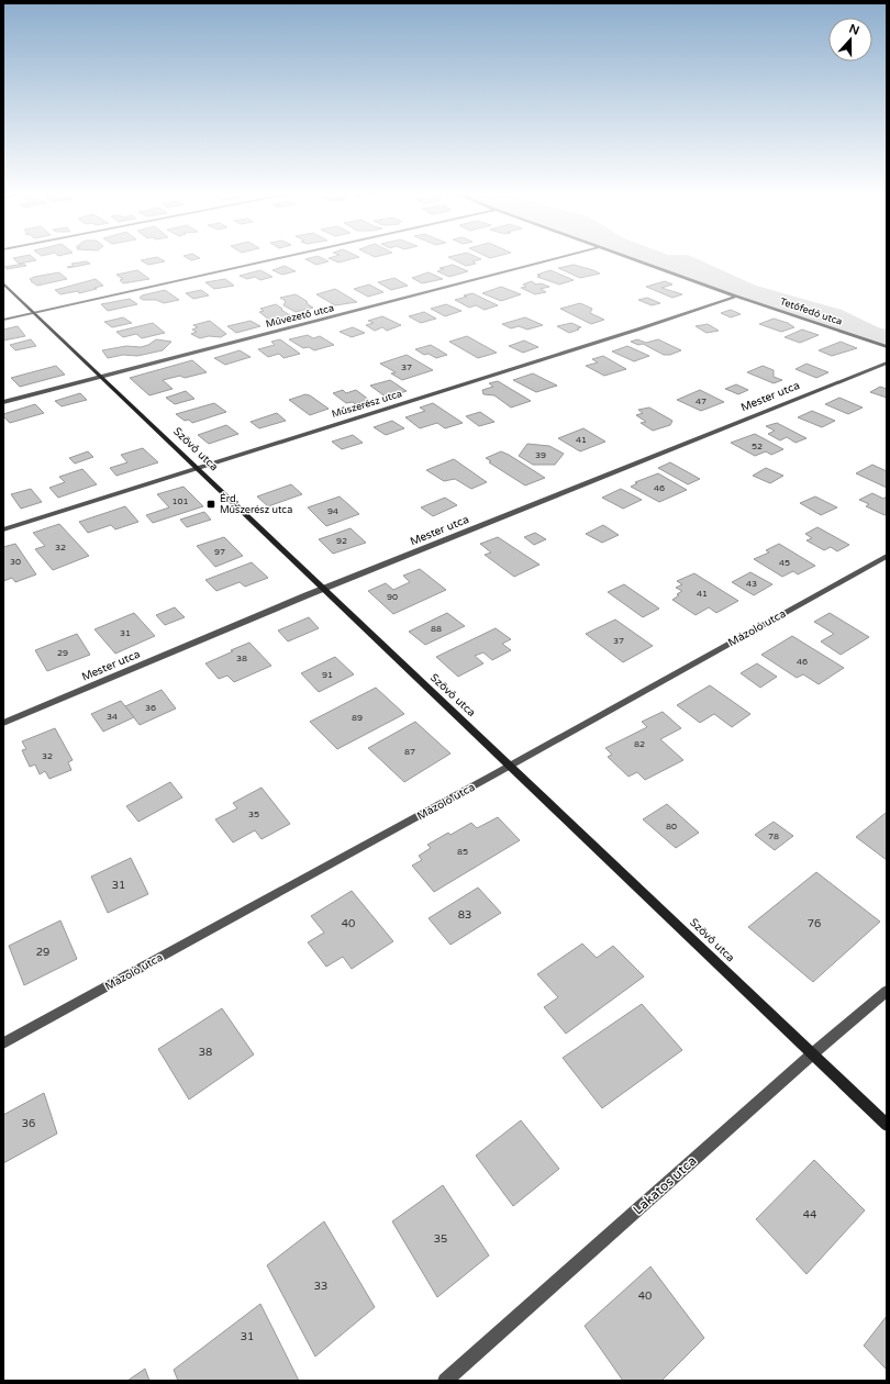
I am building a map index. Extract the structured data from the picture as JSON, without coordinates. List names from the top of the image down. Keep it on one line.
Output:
{"streets":{"street":["Tetőfedő utca","Művezető utca","Mester utca","Műszerész utca","Szövő utca","Mázoló utca","Lakatos utca"]},"crossings":[["Tetőfedő utca","Műszerész utca"],["Művezető utca","Szövő utca"],["Mester utca","Szövő utca"],["Műszerész utca","Szövő utca"],["Szövő utca","Mázoló utca"],["Szövő utca","Lakatos utca"]],"places":{"transit":["Érd, Műszerész utca"]},"house_numbers":["37","47","41","52","39","46","101","94","92","32","97","30","45","43","41","90","88","31","37","29","38","46","91","36","34","89","82","87","32","35","80","78","85","31","83","40","76","29","38","36","44","35","33","40","31"],"north":"top"}
